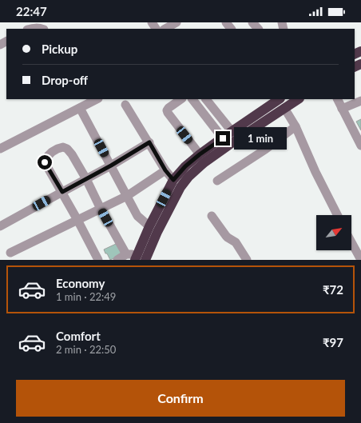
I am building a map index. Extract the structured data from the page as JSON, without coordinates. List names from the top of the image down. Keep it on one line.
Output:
{"north":"top right","page":{"status":"22:47","banner":["Pickup","Drop-off"],"bubble":"1 min","list":[{"name":"Economy","note":"1 min · 22:49","value":"₹72"},{"name":"Comfort","note":"2 min · 22:50","value":"₹97"}],"buttons":"Confirm"}}
